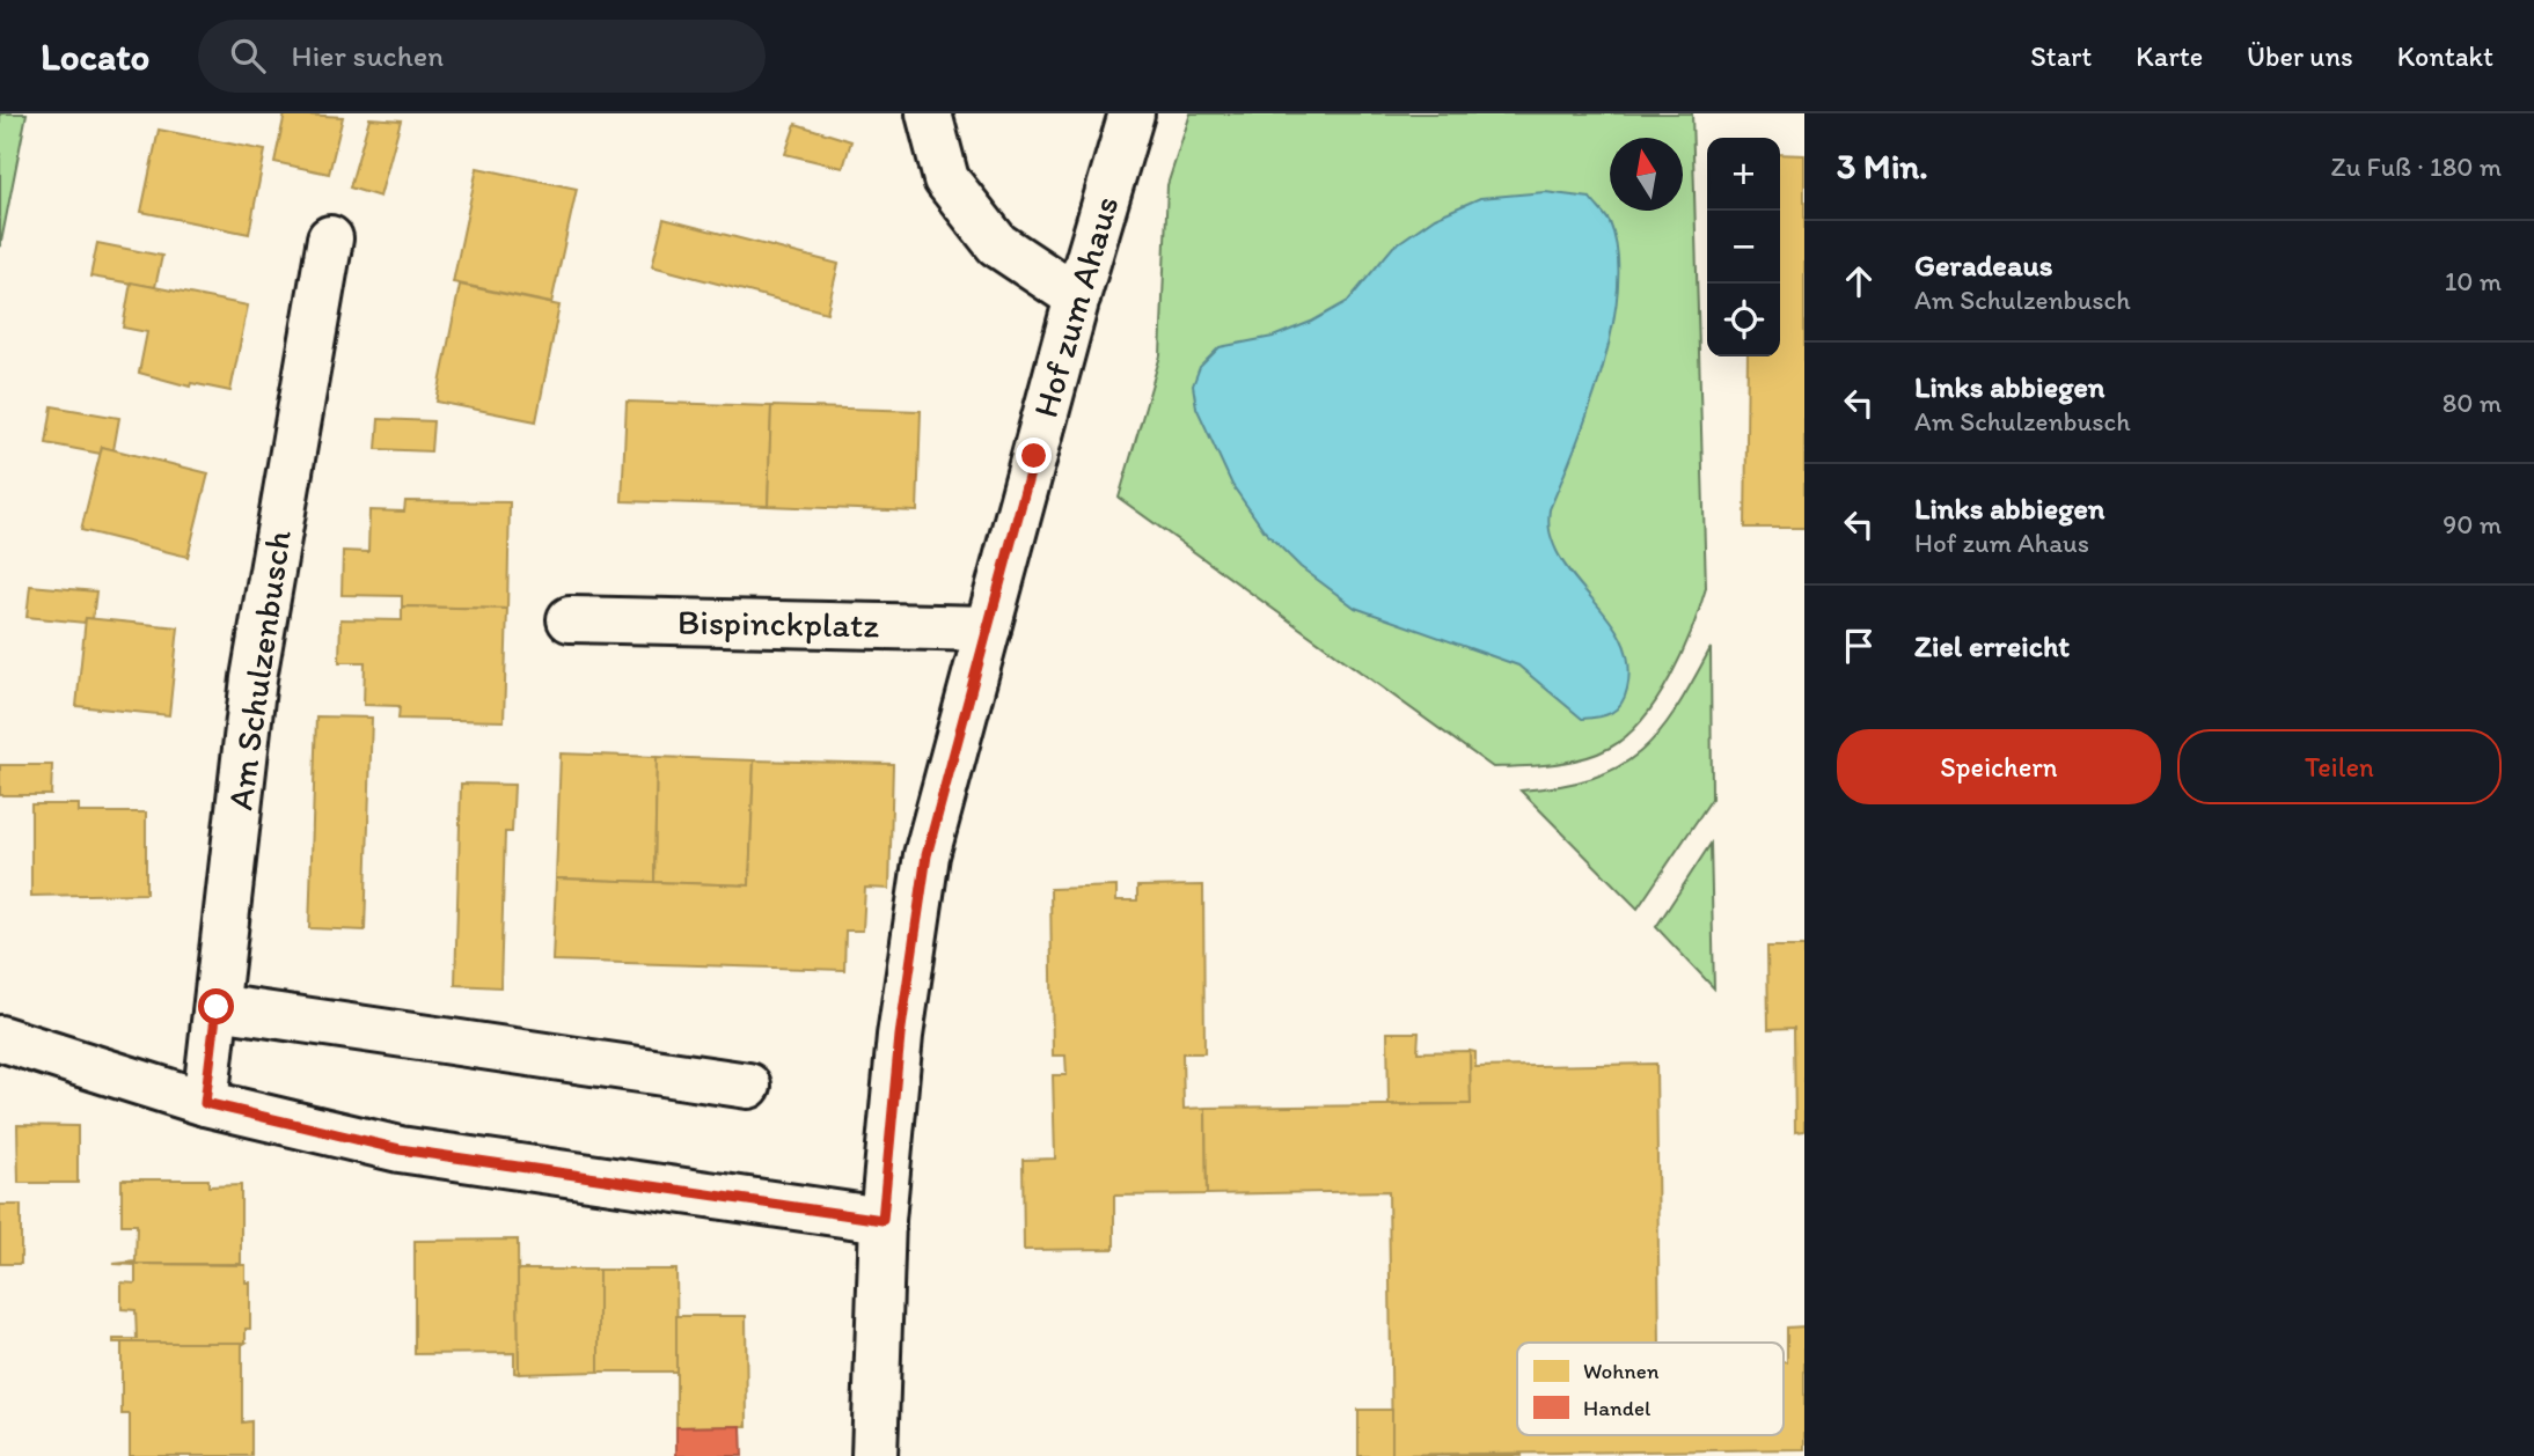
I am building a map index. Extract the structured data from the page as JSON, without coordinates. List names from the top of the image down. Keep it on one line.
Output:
{"streets":{"street":["Hof zum Ahaus","Bispinckplatz","Am Schulzenbusch"]},"crossings":[["Hof zum Ahaus","Bispinckplatz"]],"legend":["Wohnen","Handel"],"north":"top","page":{"header":"Locato","search":"Hier suchen","nav":["Start","Karte","Über uns","Kontakt"],"heading":["3 Min.","Zu Fuß · 180 m"],"map_buttons":["+","−"],"list":[["Geradeaus","Am Schulzenbusch","10 m"],["Links abbiegen","Am Schulzenbusch","80 m"],["Links abbiegen","Hof zum Ahaus","90 m"],"Ziel erreicht"],"buttons":["Speichern","Teilen"]}}
